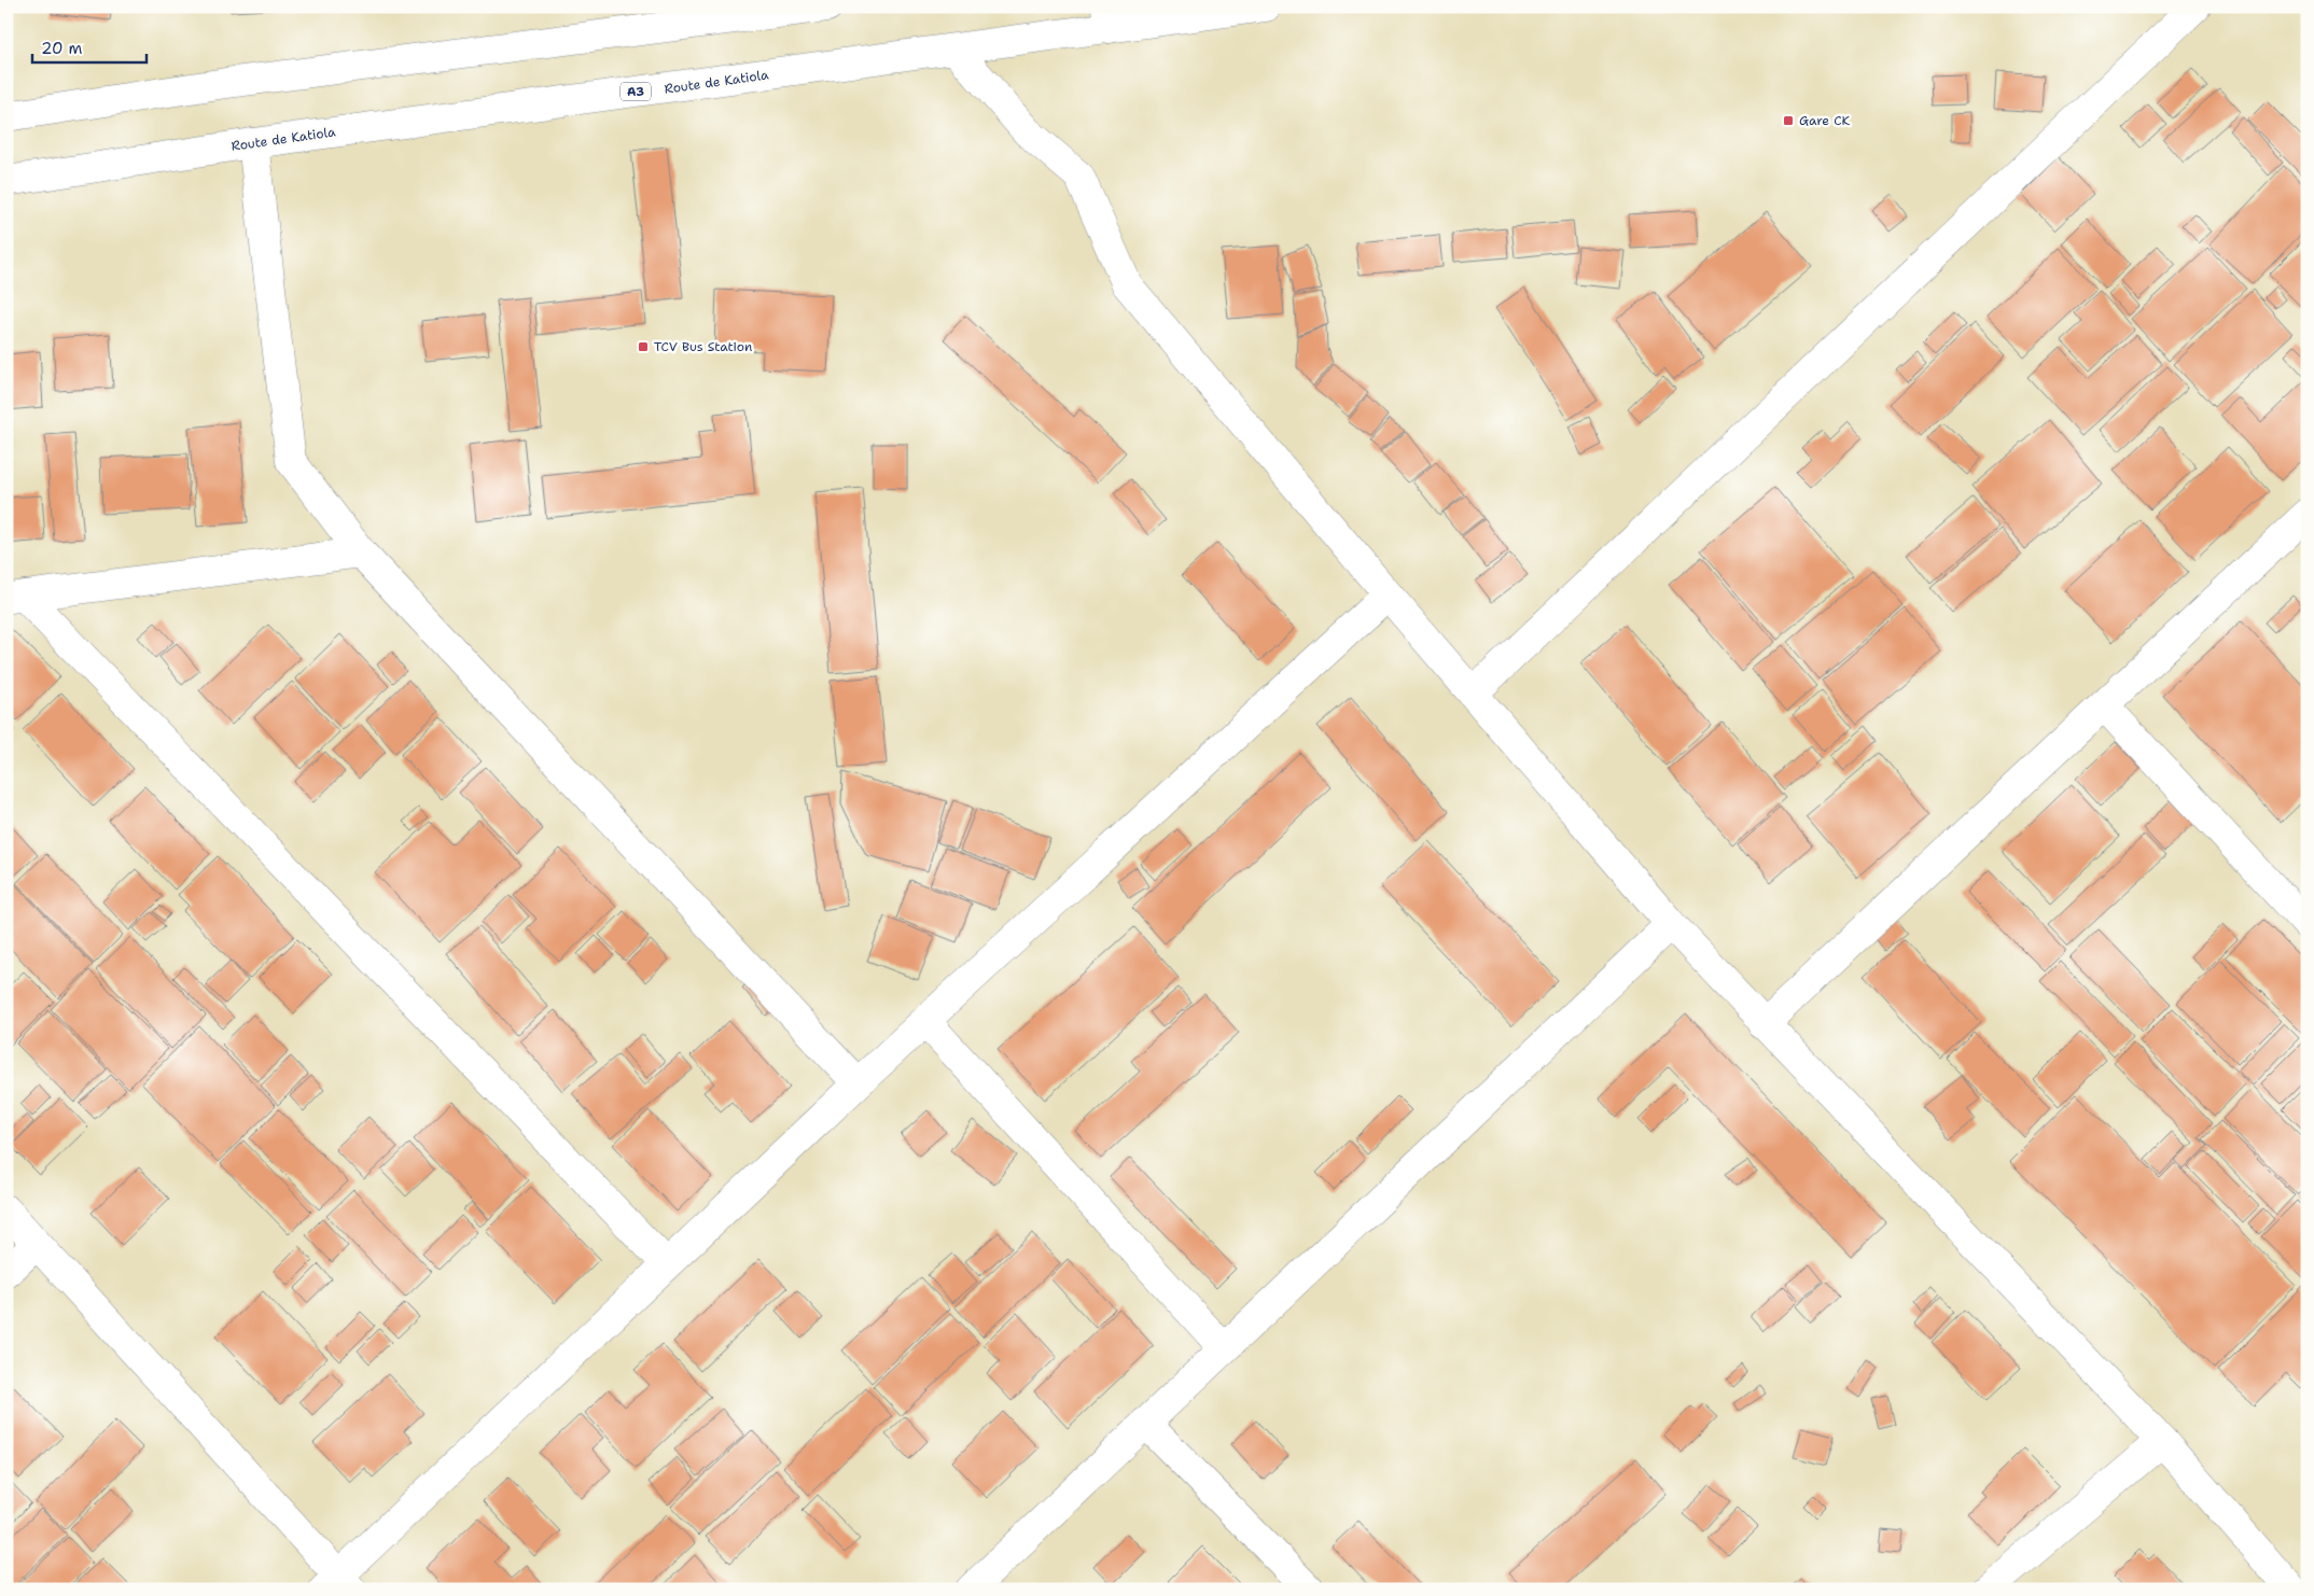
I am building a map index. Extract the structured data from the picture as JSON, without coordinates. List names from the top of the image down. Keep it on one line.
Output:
{"streets":{"main road":["Route de Katiola","A3"]},"places":{"transit":["Gare CK","TCV Bus Station"]},"scale_bar":"20 m"}
